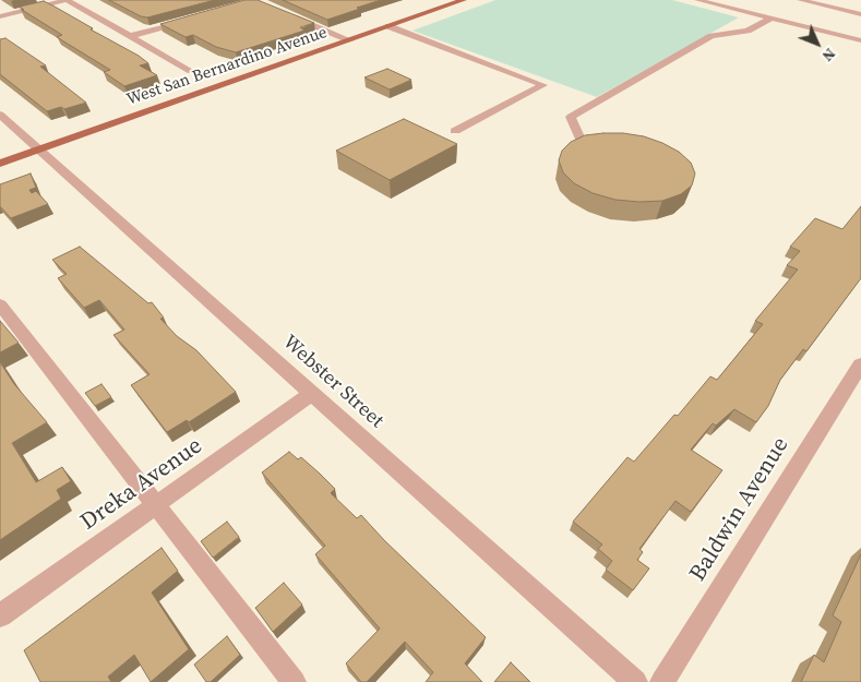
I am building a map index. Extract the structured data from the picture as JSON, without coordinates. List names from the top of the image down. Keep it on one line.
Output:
{"streets":{"main road":["West San Bernardino Avenue"],"street":["Webster Street","Dreka Avenue","Baldwin Avenue"]},"crossings":[["West San Bernardino Avenue","Webster Street"],["Webster Street","Dreka Avenue"]],"north":"bottom right"}
